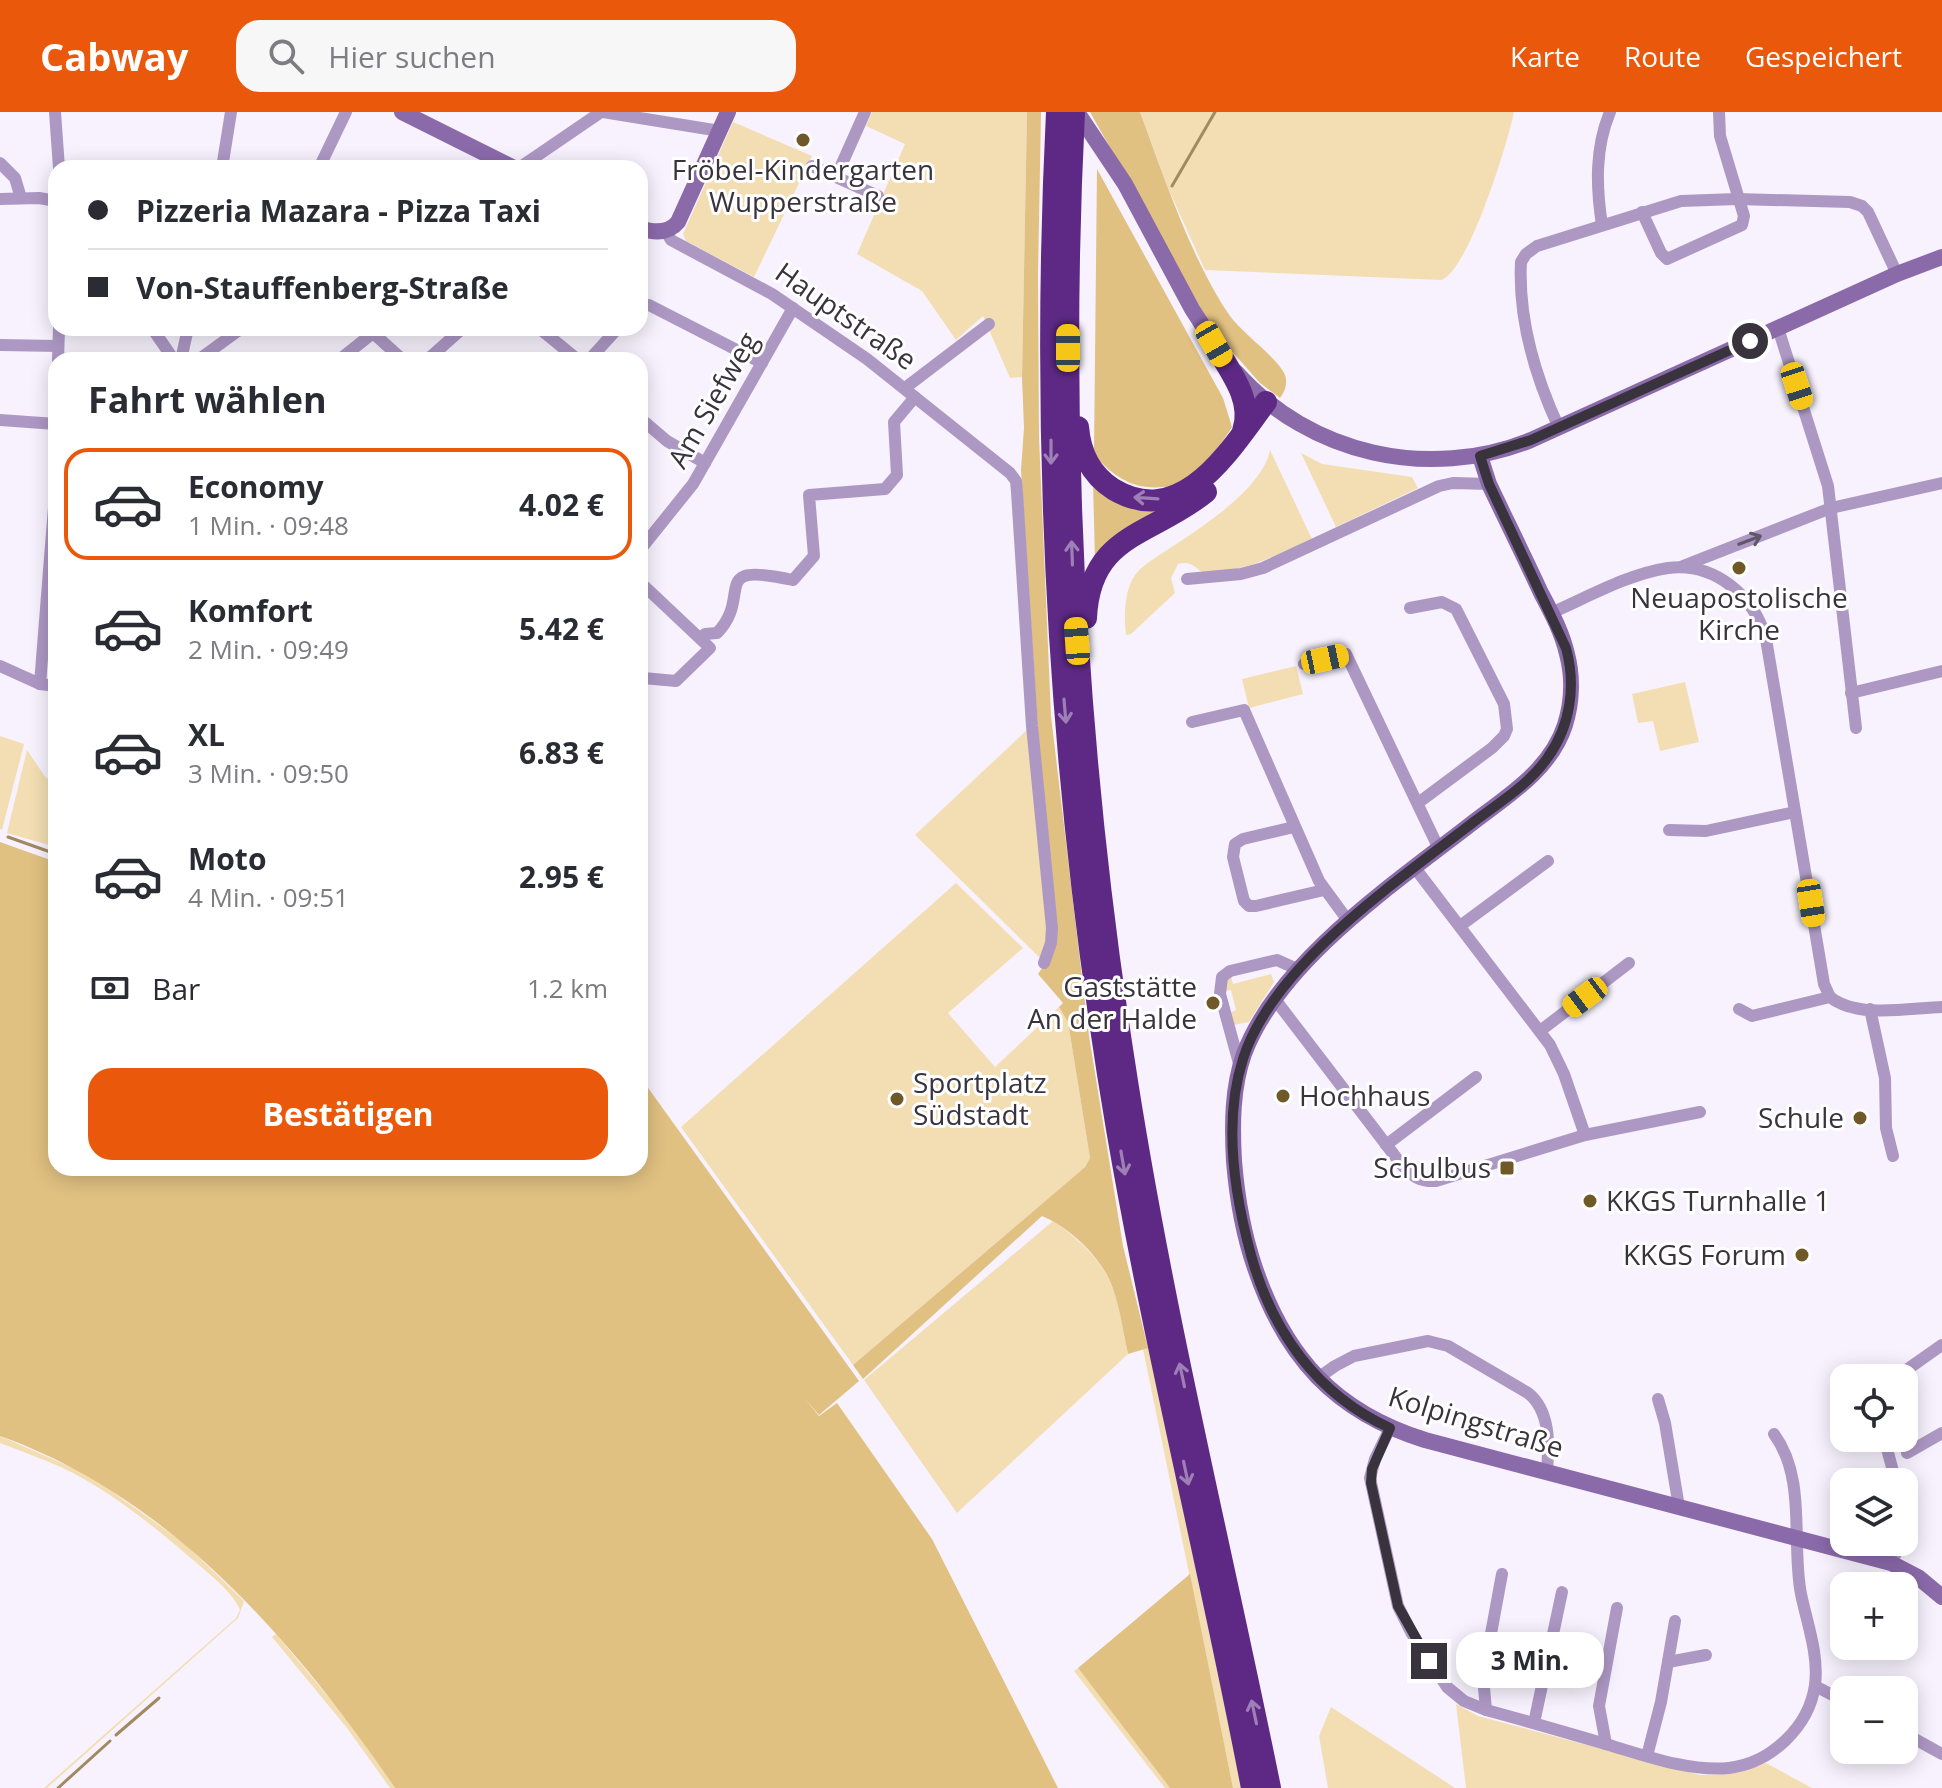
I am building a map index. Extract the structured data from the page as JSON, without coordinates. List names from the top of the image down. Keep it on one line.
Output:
{"streets":{"street":["Hauptstraße","Am Siefweg","Kolpingstraße"]},"crossings":[["Hauptstraße","Am Siefweg"]],"places":{"other":["Fröbel-Kindergarten Wupperstraße","Neuapostolische Kirche","Gaststätte An der Halde","Hochhaus","Sportplatz Südstadt","Schule","KKGS Turnhalle 1","KKGS Forum"],"transit":["Schulbus"]},"page":{"header":"Cabway","search":"Hier suchen","nav":["Karte","Route","Gespeichert"],"banner":["Pizzeria Mazara - Pizza Taxi","Von-Stauffenberg-Straße"],"heading":"Fahrt wählen","list":[{"name":"Economy","note":"1 Min. · 09:48","value":"4.02 €"},{"name":"Komfort","note":"2 Min. · 09:49","value":"5.42 €"},{"name":"XL","note":"3 Min. · 09:50","value":"6.83 €"},{"name":"Moto","note":"4 Min. · 09:51","value":"2.95 €"}],"pay":["Bar","1.2 km"],"buttons":"Bestätigen","map_buttons":["+","−"],"bubble":"3 Min."}}
